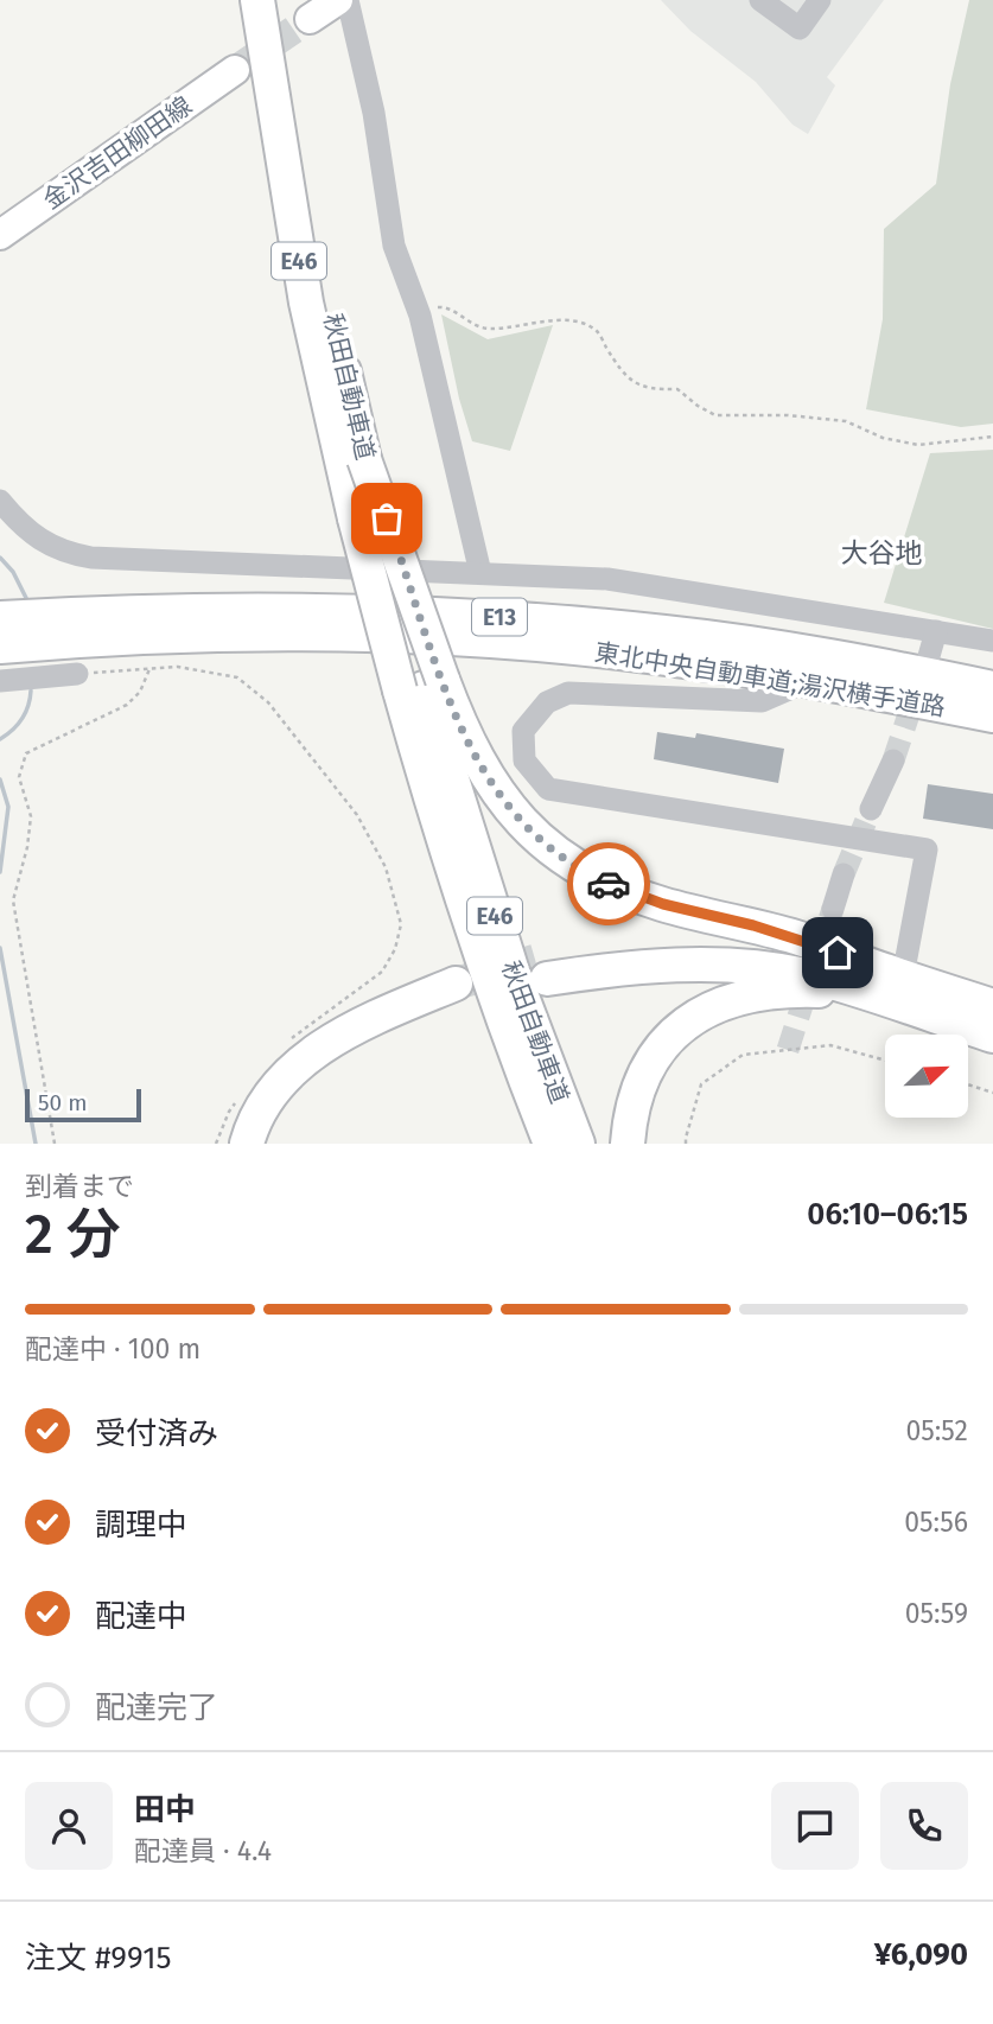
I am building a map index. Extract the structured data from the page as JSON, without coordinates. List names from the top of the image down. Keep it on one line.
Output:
{"streets":{"highway":["E46","秋田自動車道","E13","東北中央自動車道;湯沢横手道路"],"main road":["金沢吉田柳田線"]},"districts":["大谷地"],"scale_bar":"50 m","north":"top right","page":{"scale":"50 m","heading":["2 分","到着まで","06:10–06:15"],"panel":["田中","配達員 · 4.4","注文 #9915","¥6,090"],"bar":"配達中 · 100 m","list":[["受付済み","05:52"],["調理中","05:56"],["配達中","05:59"],"配達完了"]}}
